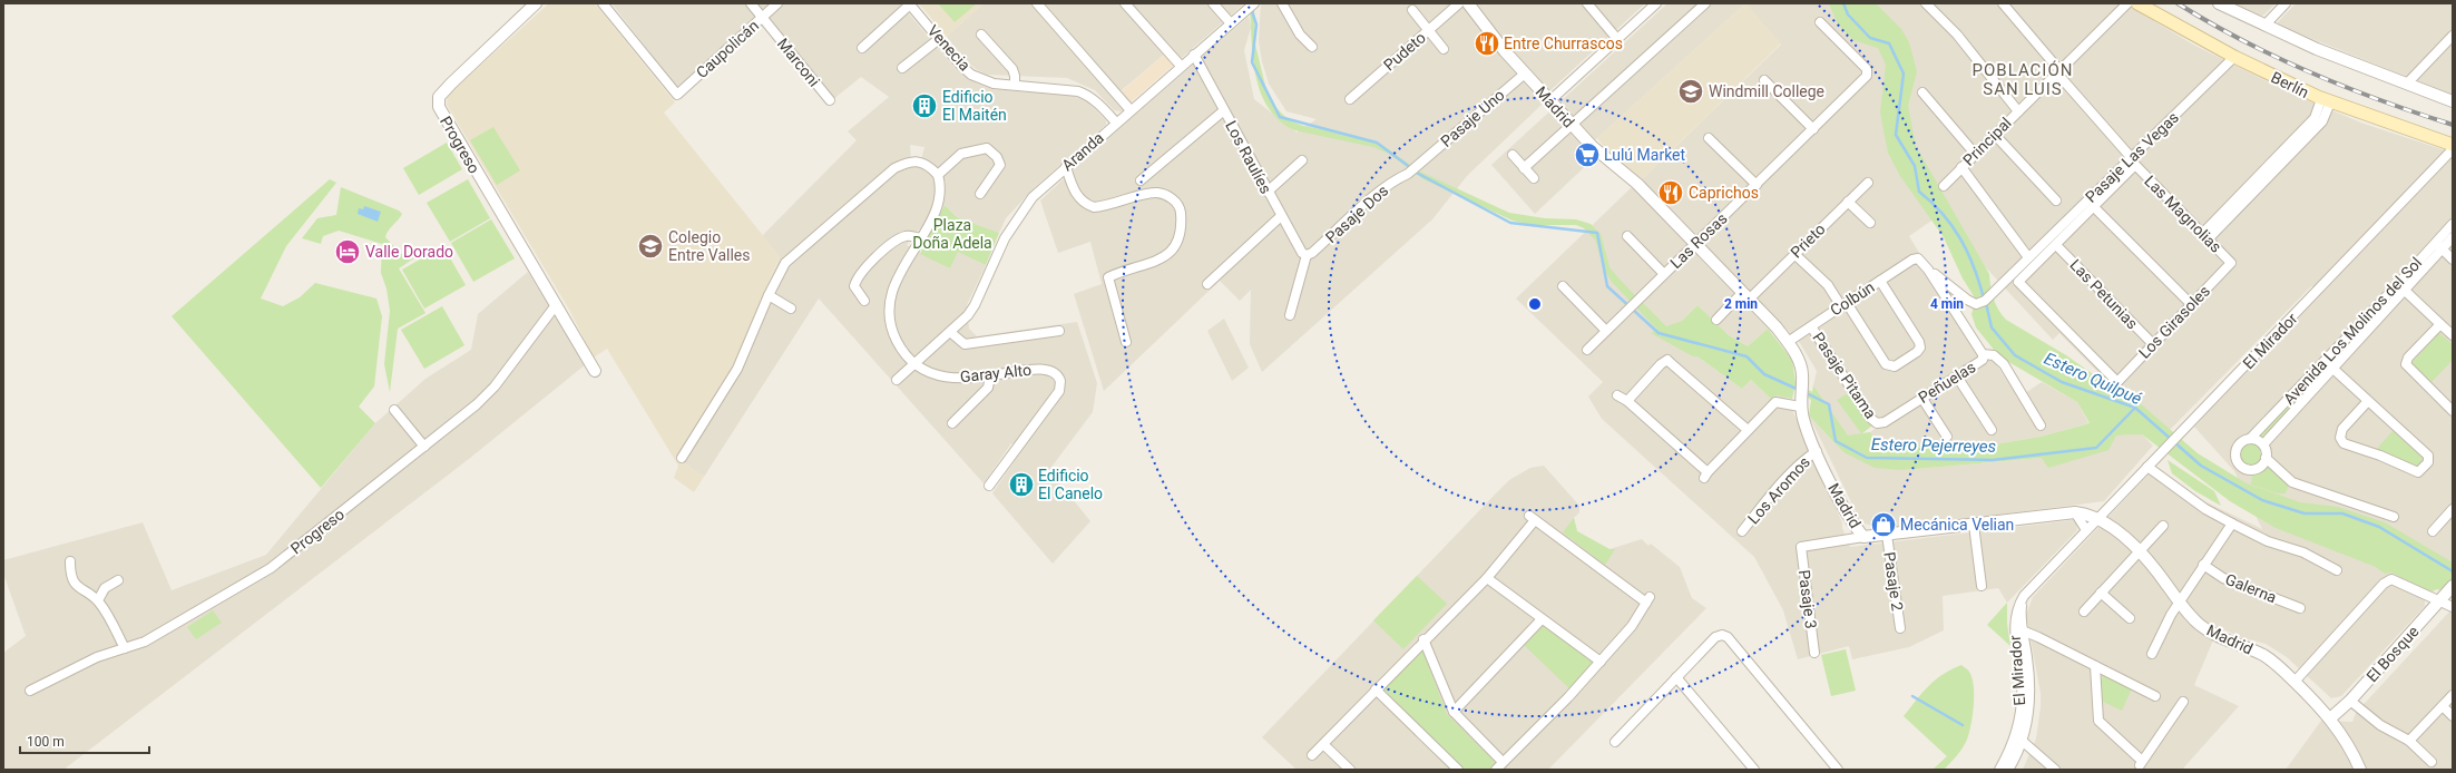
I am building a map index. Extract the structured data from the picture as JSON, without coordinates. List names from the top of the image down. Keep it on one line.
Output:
{"streets":{"main road":["Berlín"],"street":["Venecia","Caupolicán","Pudeto","Marconi","Madrid","Pasaje Uno","Principal","Progreso","Aranda","Los Raulíes","Pasaje Las Vegas","Pasaje Dos","Las Magnolias","Las Rosas","Prieto","Las Petunias","Colbún","Los Girasoles","Avenida Los Molinos del Sol","El Mirador","Garay Alto","Pasaje Pitama","Peñuelas","Los Aromos","Pasaje 2","Galerna","Pasaje 3","El Bosque"]},"crossings":[["Venecia","Aranda"],["Caupolicán","Marconi"],["Berlín","Pasaje Las Vegas"],["Madrid","Pasaje Uno"],["Madrid","Las Rosas"],["Madrid","Prieto"],["Madrid","Colbún"],["Madrid","El Mirador"],["Madrid","Los Aromos"],["Madrid","Pasaje 2"],["Madrid","Pasaje 3"],["Madrid","El Bosque"],["Pasaje Uno","Pasaje Dos"],["Aranda","Los Raulíes"],["Aranda","Garay Alto"],["Los Raulíes","Pasaje Dos"],["Pasaje Las Vegas","Las Magnolias"],["Pasaje Las Vegas","Peñuelas"],["Las Magnolias","Los Girasoles"],["Las Petunias","Los Girasoles"],["Colbún","Pasaje Pitama"],["Colbún","Peñuelas"],["Pasaje Pitama","Peñuelas"]],"districts":["POBLACIÓN SAN LUIS"],"water":["Estero Quilpué","Estero Pejerreyes"],"parks":["Plaza Doña Adela"],"places":{"restaurant":["Entre Churrascos","Caprichos"],"school or university":["Windmill College","Colegio Entre Valles"],"building":["Edificio El Maitén","Edificio El Canelo"],"supermarket":["Lulú Market"],"hotel":["Valle Dorado"],"shop":["Mecánica Velian"]},"scale_bar":"100 m","rings":["2 min","4 min"]}
